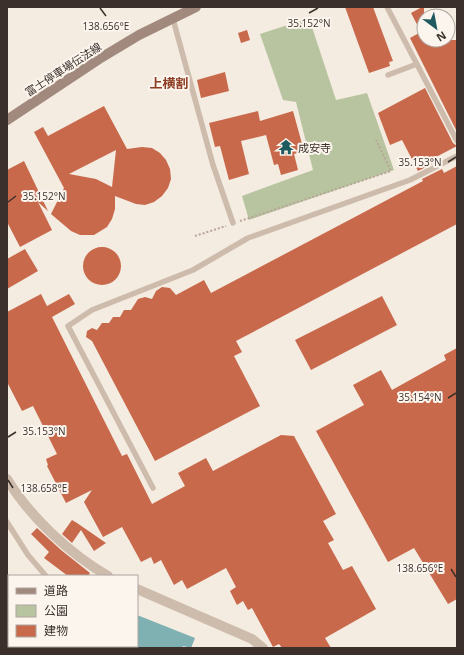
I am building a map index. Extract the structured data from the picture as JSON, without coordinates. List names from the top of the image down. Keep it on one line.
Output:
{"streets":{"main road":["富士停車場伝法線"]},"districts":["上横割"],"places":{"temple":["成安寺"]},"legend":["道路","公園","建物"],"north":"bottom right","coordinates":["35.152°N","138.656°E","35.153°N","35.154°N","138.658°E"]}
